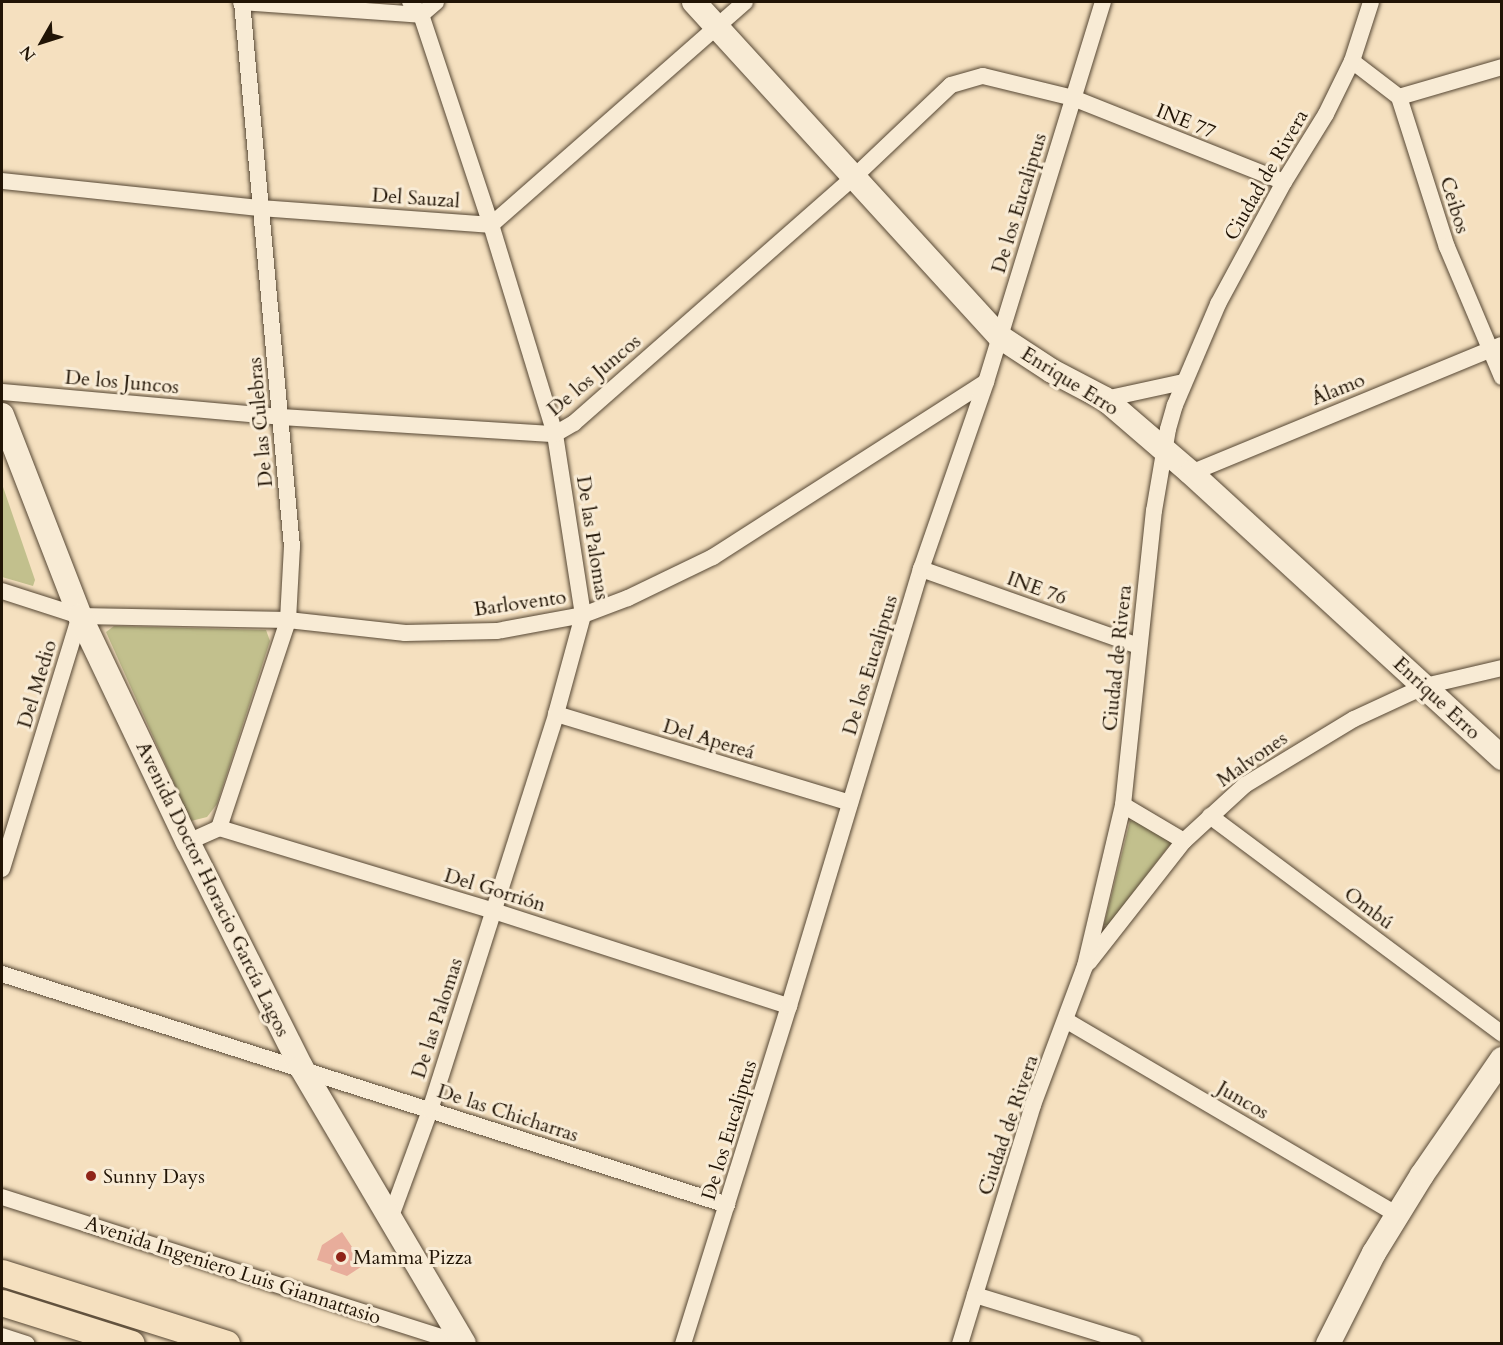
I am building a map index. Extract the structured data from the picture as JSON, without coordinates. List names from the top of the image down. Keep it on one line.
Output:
{"streets":{"street":["INE 77","Ciudad de Rivera","Del Sauzal","De los Eucaliptus","Ceibos","De los Juncos","Enrique Erro","Álamo","De las Culebras","De las Palomas","INE 76","Barlovento","Del Medio","Del Apereá","Malvones","Avenida Doctor Horacio García Lagos","Del Gorrión","Ombú","Juncos","De las Chicharras","Avenida Ingeniero Luis Giannattasio"]},"crossings":[["INE 77","Ciudad de Rivera"],["INE 77","De los Eucaliptus"],["INE 77","De los Juncos"],["Ciudad de Rivera","Enrique Erro"],["Ciudad de Rivera","INE 76"],["Ciudad de Rivera","Malvones"],["Ciudad de Rivera","Juncos"],["Del Sauzal","De las Culebras"],["Del Sauzal","De las Palomas"],["De los Eucaliptus","De los Juncos"],["De los Eucaliptus","Enrique Erro"],["De los Eucaliptus","INE 76"],["De los Eucaliptus","Barlovento"],["De los Eucaliptus","Del Apereá"],["De los Eucaliptus","Del Gorrión"],["De los Eucaliptus","De las Chicharras"],["Ceibos","Álamo"],["De los Juncos","Enrique Erro"],["De los Juncos","De las Culebras"],["De los Juncos","De las Palomas"],["Enrique Erro","Álamo"],["Enrique Erro","Malvones"],["De las Culebras","Barlovento"],["De las Culebras","Del Gorrión"],["De las Palomas","Barlovento"],["De las Palomas","Del Apereá"],["De las Palomas","Avenida Doctor Horacio García Lagos"],["De las Palomas","Del Gorrión"],["De las Palomas","De las Chicharras"],["Barlovento","Del Medio"],["Barlovento","Avenida Doctor Horacio García Lagos"],["Del Medio","Avenida Doctor Horacio García Lagos"],["Malvones","Ombú"],["Avenida Doctor Horacio García Lagos","De las Chicharras"],["Avenida Doctor Horacio García Lagos","Avenida Ingeniero Luis Giannattasio"]],"places":["Sunny Days","Mamma Pizza"],"north":"bottom left"}
